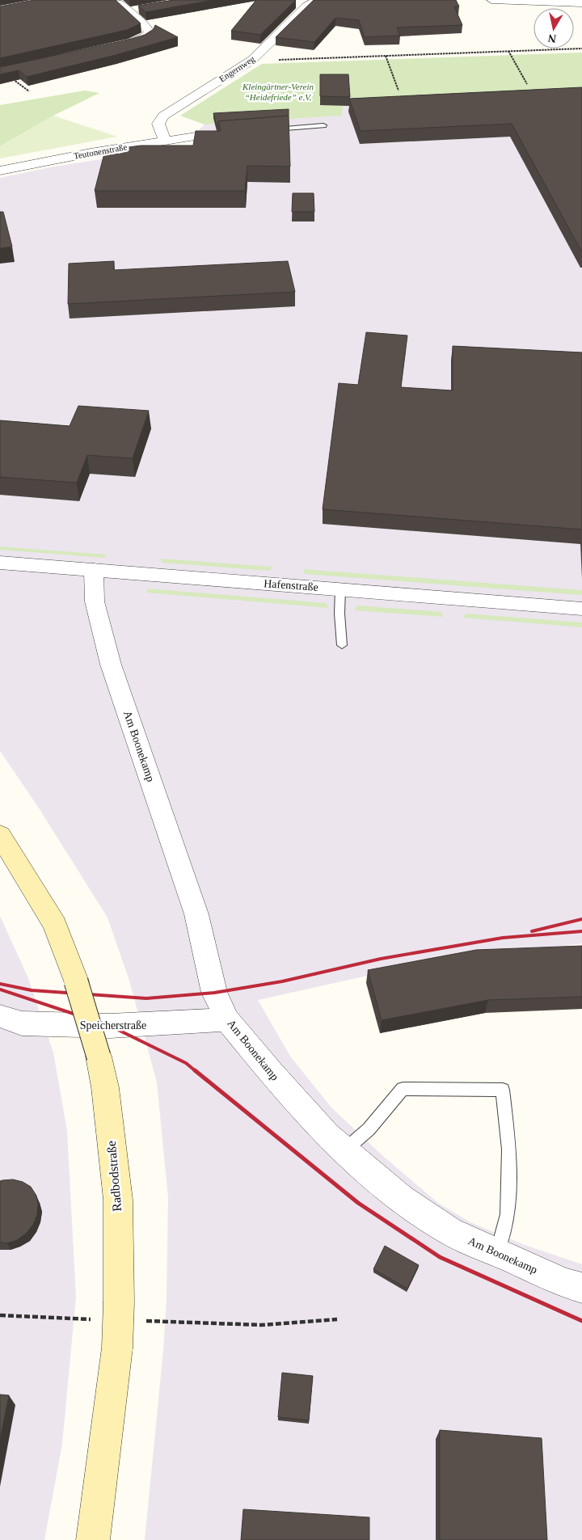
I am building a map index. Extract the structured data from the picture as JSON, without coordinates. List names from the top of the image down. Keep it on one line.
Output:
{"streets":{"main road":["Radbodstraße"],"street":["Engernweg","Teutonenstraße","Hafenstraße","Am Boonekamp","Speicherstraße"]},"crossings":[["Engernweg","Teutonenstraße"],["Hafenstraße","Am Boonekamp"],["Am Boonekamp","Speicherstraße"]],"parks":["Kleingärtner-Verein “Heidefriede” e.V."],"north":"bottom"}
